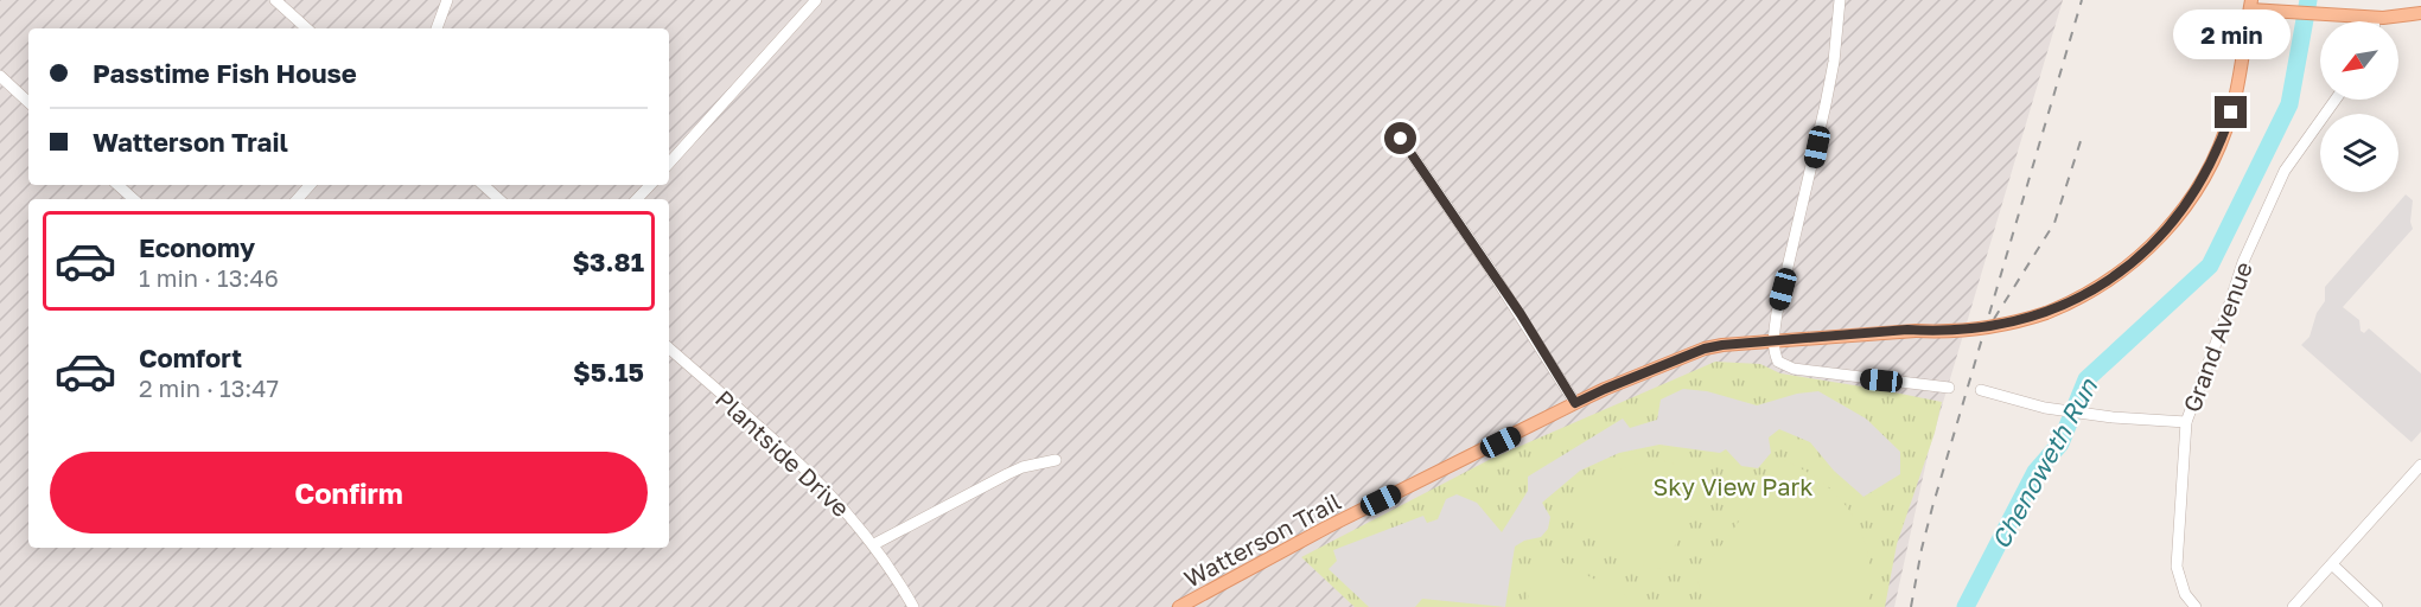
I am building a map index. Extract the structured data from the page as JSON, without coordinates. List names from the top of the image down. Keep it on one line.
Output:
{"streets":{"main road":["Watterson Trail"],"street":["Grand Avenue","Plantside Drive"]},"water":["Chenoweth Run"],"parks":["Sky View Park"],"north":"bottom left","page":{"bubble":"2 min","banner":["Passtime Fish House","Watterson Trail"],"list":[{"name":"Economy","note":"1 min · 13:46","value":"$3.81"},{"name":"Comfort","note":"2 min · 13:47","value":"$5.15"}],"buttons":"Confirm"}}
